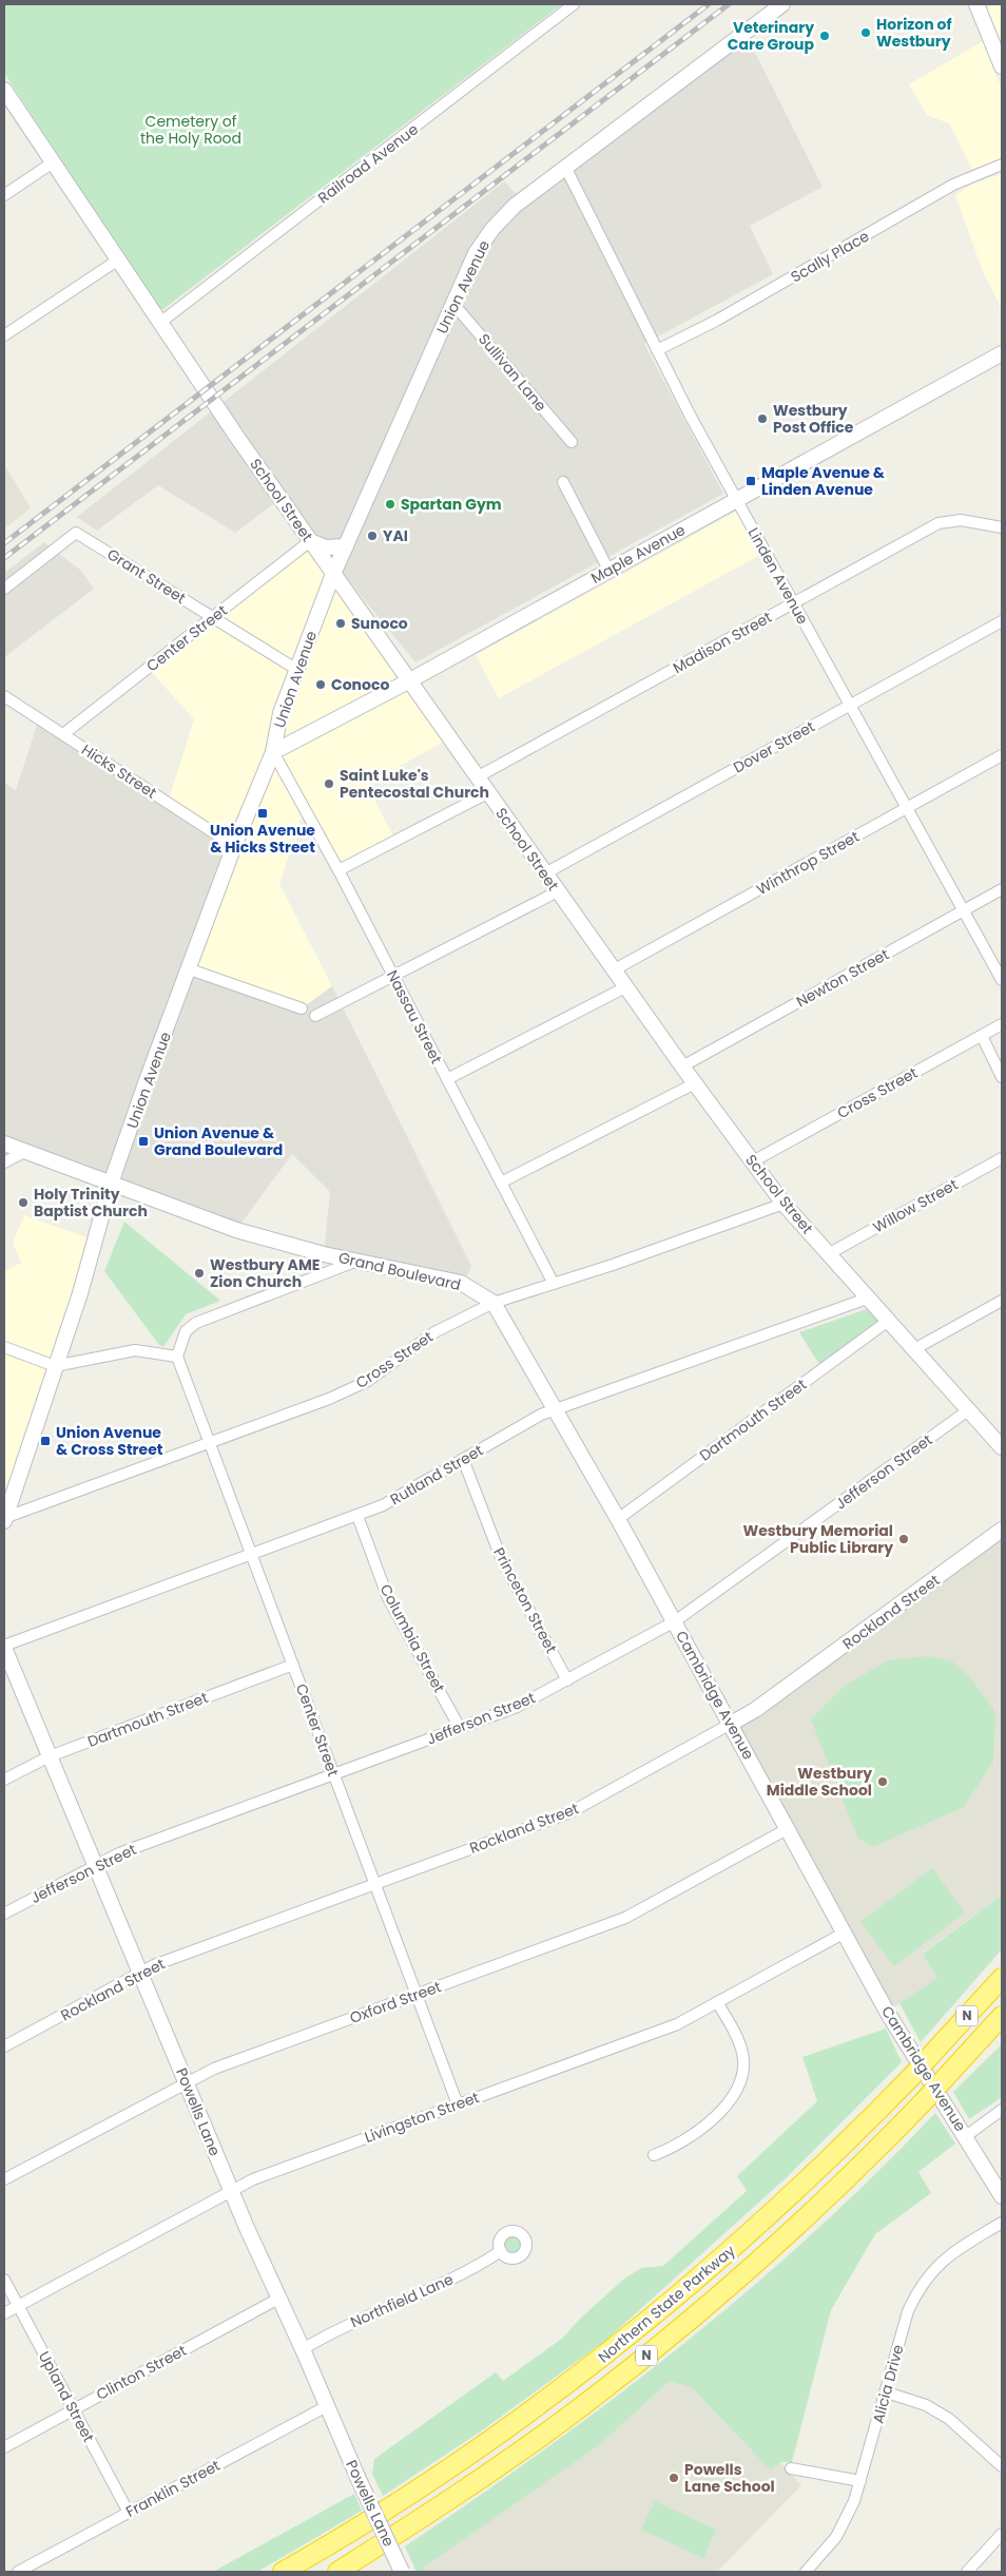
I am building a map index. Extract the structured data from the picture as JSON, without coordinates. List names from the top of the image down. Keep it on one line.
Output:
{"streets":{"highway":["N","Northern State Parkway"],"street":["Railroad Avenue","Scally Place","Union Avenue","Sullivan Lane","School Street","Maple Avenue","Grant Street","Linden Avenue","Center Street","Madison Street","Dover Street","Hicks Street","Winthrop Street","Newton Street","Nassau Street","Cross Street","Willow Street","Grand Boulevard","Dartmouth Street","Jefferson Street","Rutland Street","Princeton Street","Rockland Street","Columbia Street","Cambridge Avenue","Oxford Street","Powells Lane","Livingston Street","Northfield Lane","Clinton Street","Alicia Drive","Upland Street","Franklin Street"]},"crossings":[["Railroad Avenue","School Street"],["Scally Place","Linden Avenue"],["Union Avenue","Sullivan Lane"],["Union Avenue","School Street"],["Union Avenue","Maple Avenue"],["Union Avenue","Grant Street"],["Union Avenue","Linden Avenue"],["Union Avenue","Hicks Street"],["Union Avenue","Nassau Street"],["Union Avenue","Cross Street"],["Union Avenue","Grand Boulevard"],["School Street","Maple Avenue"],["School Street","Center Street"],["School Street","Madison Street"],["School Street","Dover Street"],["School Street","Winthrop Street"],["School Street","Newton Street"],["School Street","Cross Street"],["School Street","Willow Street"],["School Street","Dartmouth Street"],["School Street","Jefferson Street"],["School Street","Rutland Street"],["Maple Avenue","Linden Avenue"],["Maple Avenue","Nassau Street"],["Grant Street","Center Street"],["Linden Avenue","Madison Street"],["Linden Avenue","Dover Street"],["Linden Avenue","Winthrop Street"],["Linden Avenue","Newton Street"],["Center Street","Hicks Street"],["Center Street","Cross Street"],["Center Street","Dartmouth Street"],["Center Street","Jefferson Street"],["Center Street","Rutland Street"],["Center Street","Rockland Street"],["Center Street","Oxford Street"],["Center Street","Livingston Street"],["Nassau Street","Cross Street"],["Cross Street","Grand Boulevard"],["Cross Street","Cambridge Avenue"],["Grand Boulevard","Cambridge Avenue"],["Dartmouth Street","Cambridge Avenue"],["Dartmouth Street","Powells Lane"],["Jefferson Street","Princeton Street"],["Jefferson Street","Columbia Street"],["Jefferson Street","Cambridge Avenue"],["Jefferson Street","Powells Lane"],["Rutland Street","Princeton Street"],["Rutland Street","Columbia Street"],["Rutland Street","Cambridge Avenue"],["Rutland Street","Powells Lane"],["Rockland Street","Cambridge Avenue"],["Rockland Street","Powells Lane"],["Cambridge Avenue","Oxford Street"],["Cambridge Avenue","Livingston Street"],["Oxford Street","Powells Lane"],["Powells Lane","Livingston Street"],["Powells Lane","Northfield Lane"],["Powells Lane","Clinton Street"],["Powells Lane","Franklin Street"],["Livingston Street","Upland Street"],["Clinton Street","Upland Street"],["Upland Street","Franklin Street"]],"parks":["Cemetery of the Holy Rood"],"places":{"other":["Horizon of Westbury","Veterinary Care Group","Westbury Post Office","Spartan Gym","YAI","Sunoco","Conoco","Saint Luke's Pentecostal Church","Holy Trinity Baptist Church","Westbury AME Zion Church","Westbury Memorial Public Library","Westbury Middle School","Powells Lane School"],"transit":["Maple Avenue & Linden Avenue","Union Avenue & Hicks Street","Union Avenue & Grand Boulevard","Union Avenue & Cross Street"]}}
